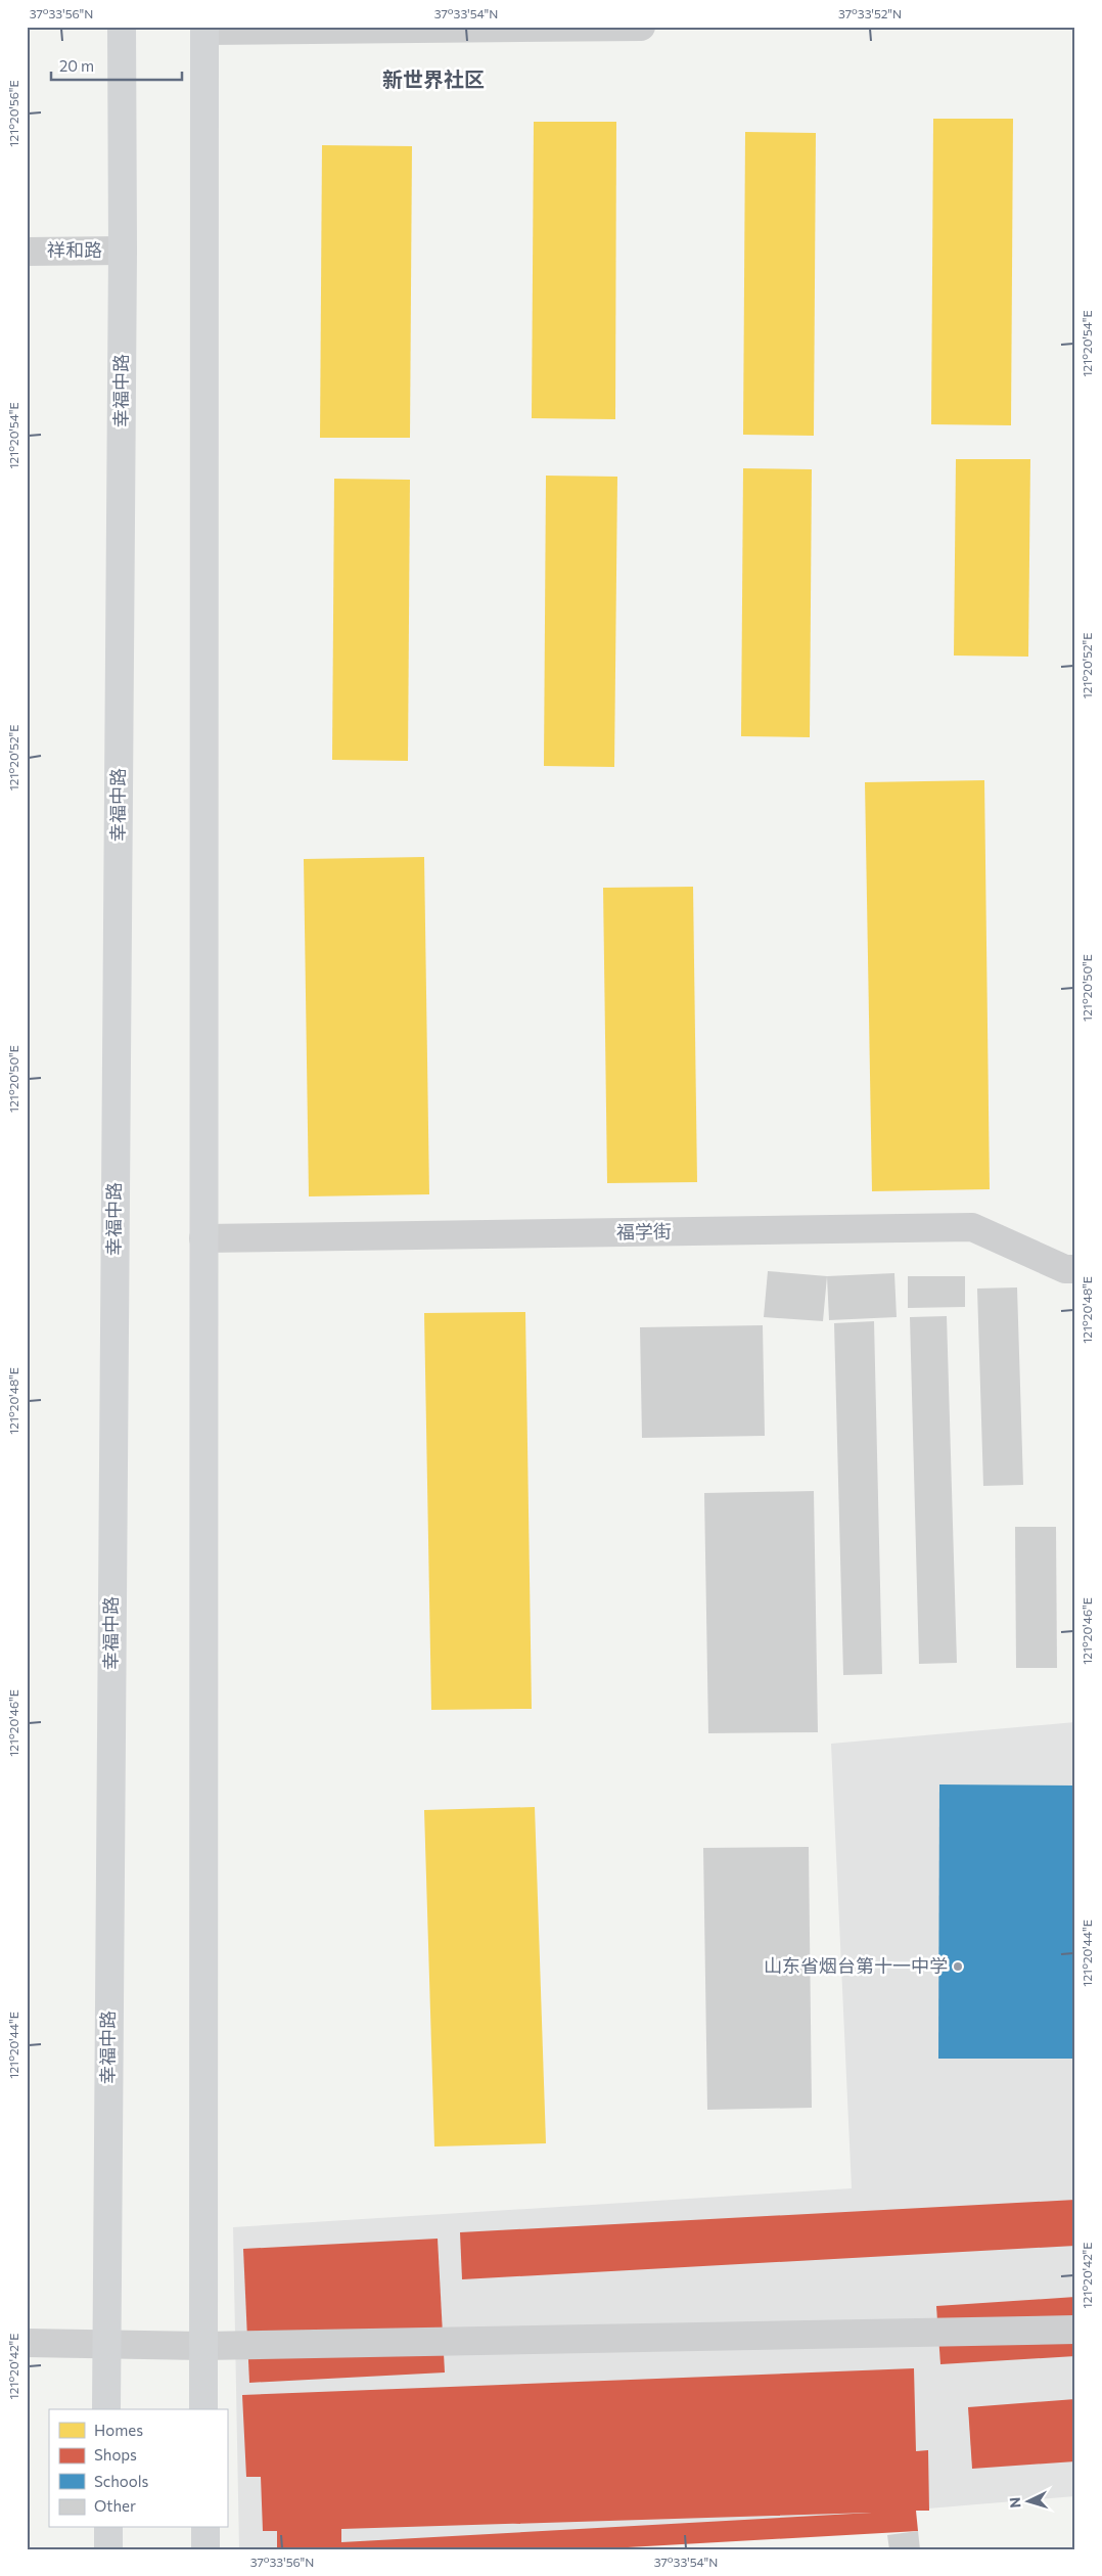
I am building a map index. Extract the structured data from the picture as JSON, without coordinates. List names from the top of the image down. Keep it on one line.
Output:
{"streets":{"main road":["幸福中路"],"street":["祥和路","福学街"]},"crossings":[["祥和路","幸福中路"]],"districts":["新世界社区"],"places":["山东省烟台第十一中学"],"legend":["Homes","Shops","Schools","Other"],"scale_bar":"20 m","north":"left","coordinates":["37°33'56\"N","37°33'54\"N","37°33'52\"N","121°20'56\"E","121°20'54\"E","121°20'52\"E","121°20'50\"E","121°20'48\"E","121°20'46\"E","121°20'44\"E","121°20'42\"E"]}
